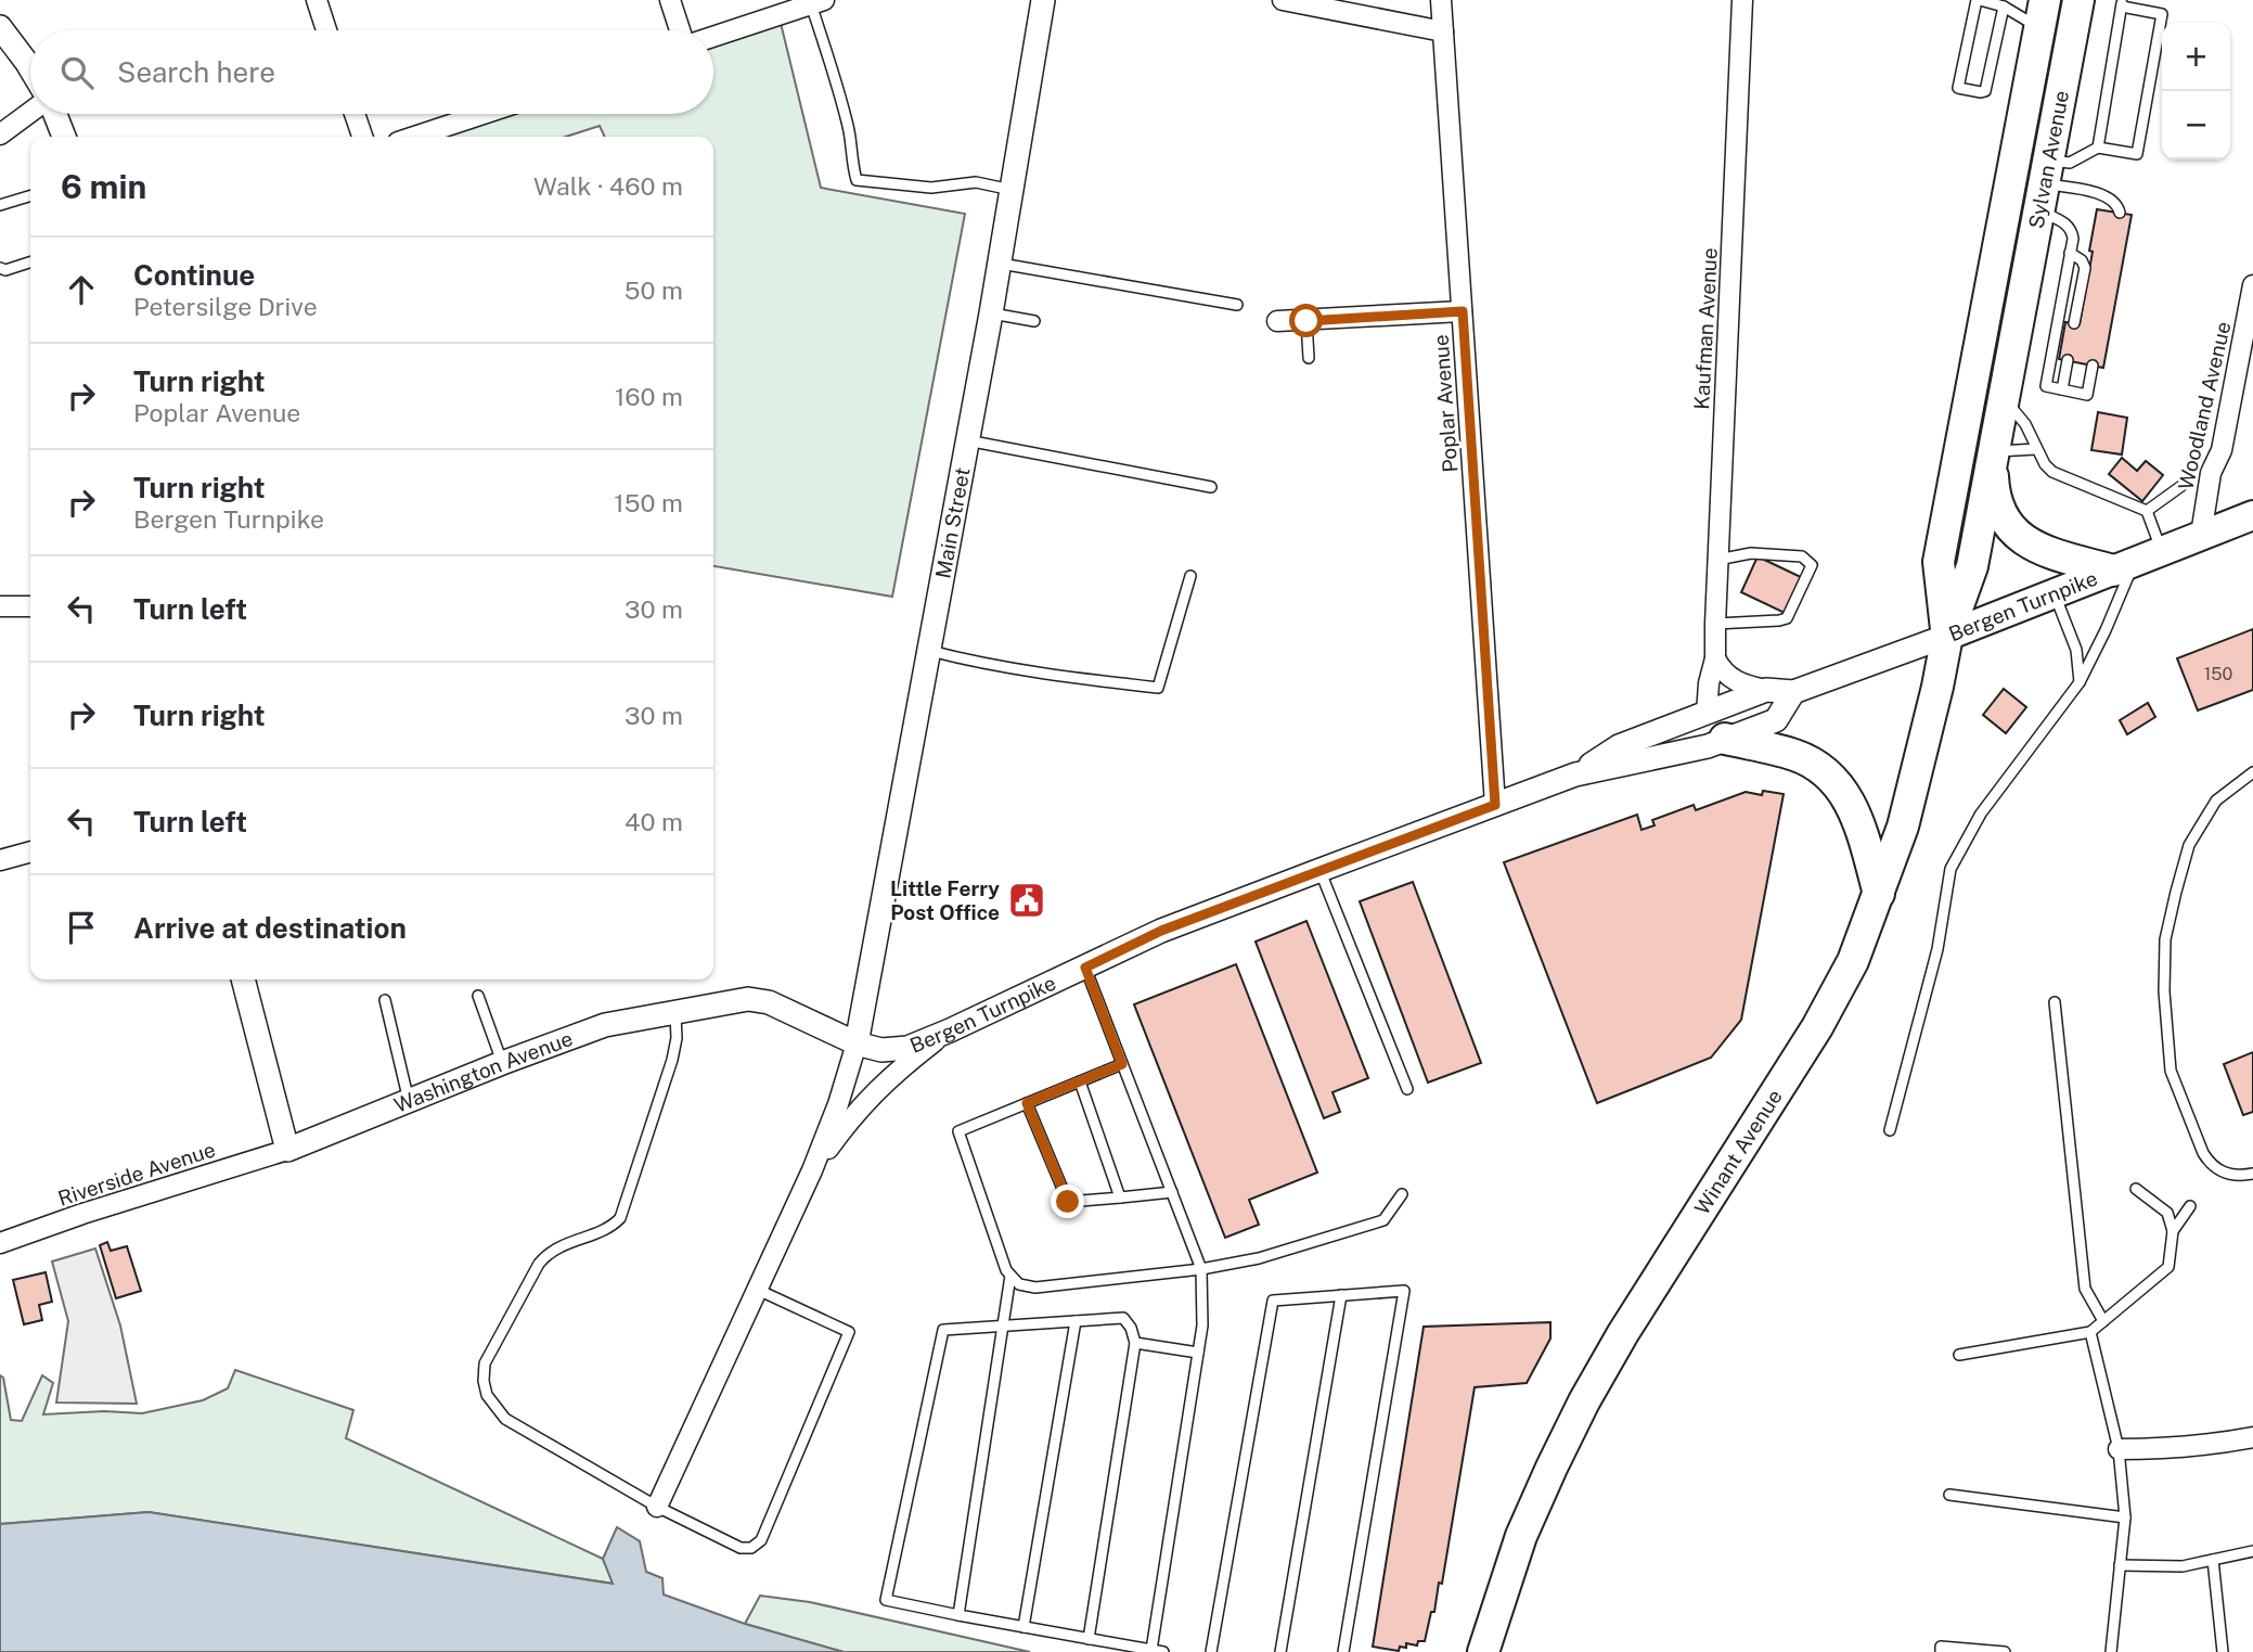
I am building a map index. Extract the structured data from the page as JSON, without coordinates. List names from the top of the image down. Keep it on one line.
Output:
{"streets":{"highway":["Sylvan Avenue","Winant Avenue"],"main road":["Bergen Turnpike"],"street":["Kaufman Avenue","Poplar Avenue","Woodland Avenue","Main Street","Washington Avenue","Riverside Avenue"]},"crossings":[["Sylvan Avenue","Bergen Turnpike"],["Sylvan Avenue","Winant Avenue"],["Kaufman Avenue","Bergen Turnpike"],["Poplar Avenue","Bergen Turnpike"],["Woodland Avenue","Bergen Turnpike"],["Main Street","Bergen Turnpike"],["Main Street","Washington Avenue"],["Bergen Turnpike","Washington Avenue"],["Bergen Turnpike","Winant Avenue"],["Washington Avenue","Riverside Avenue"]],"places":{"public building":["Little Ferry Post Office"]},"house_numbers":["150"],"page":{"map_buttons":["+","−"],"search":"Search here","heading":["6 min","Walk · 460 m"],"list":[["Continue","Petersilge Drive","50 m"],["Turn right","Poplar Avenue","160 m"],["Turn right","Bergen Turnpike","150 m"],["Turn left","30 m"],["Turn right","30 m"],["Turn left","40 m"],"Arrive at destination"]}}
